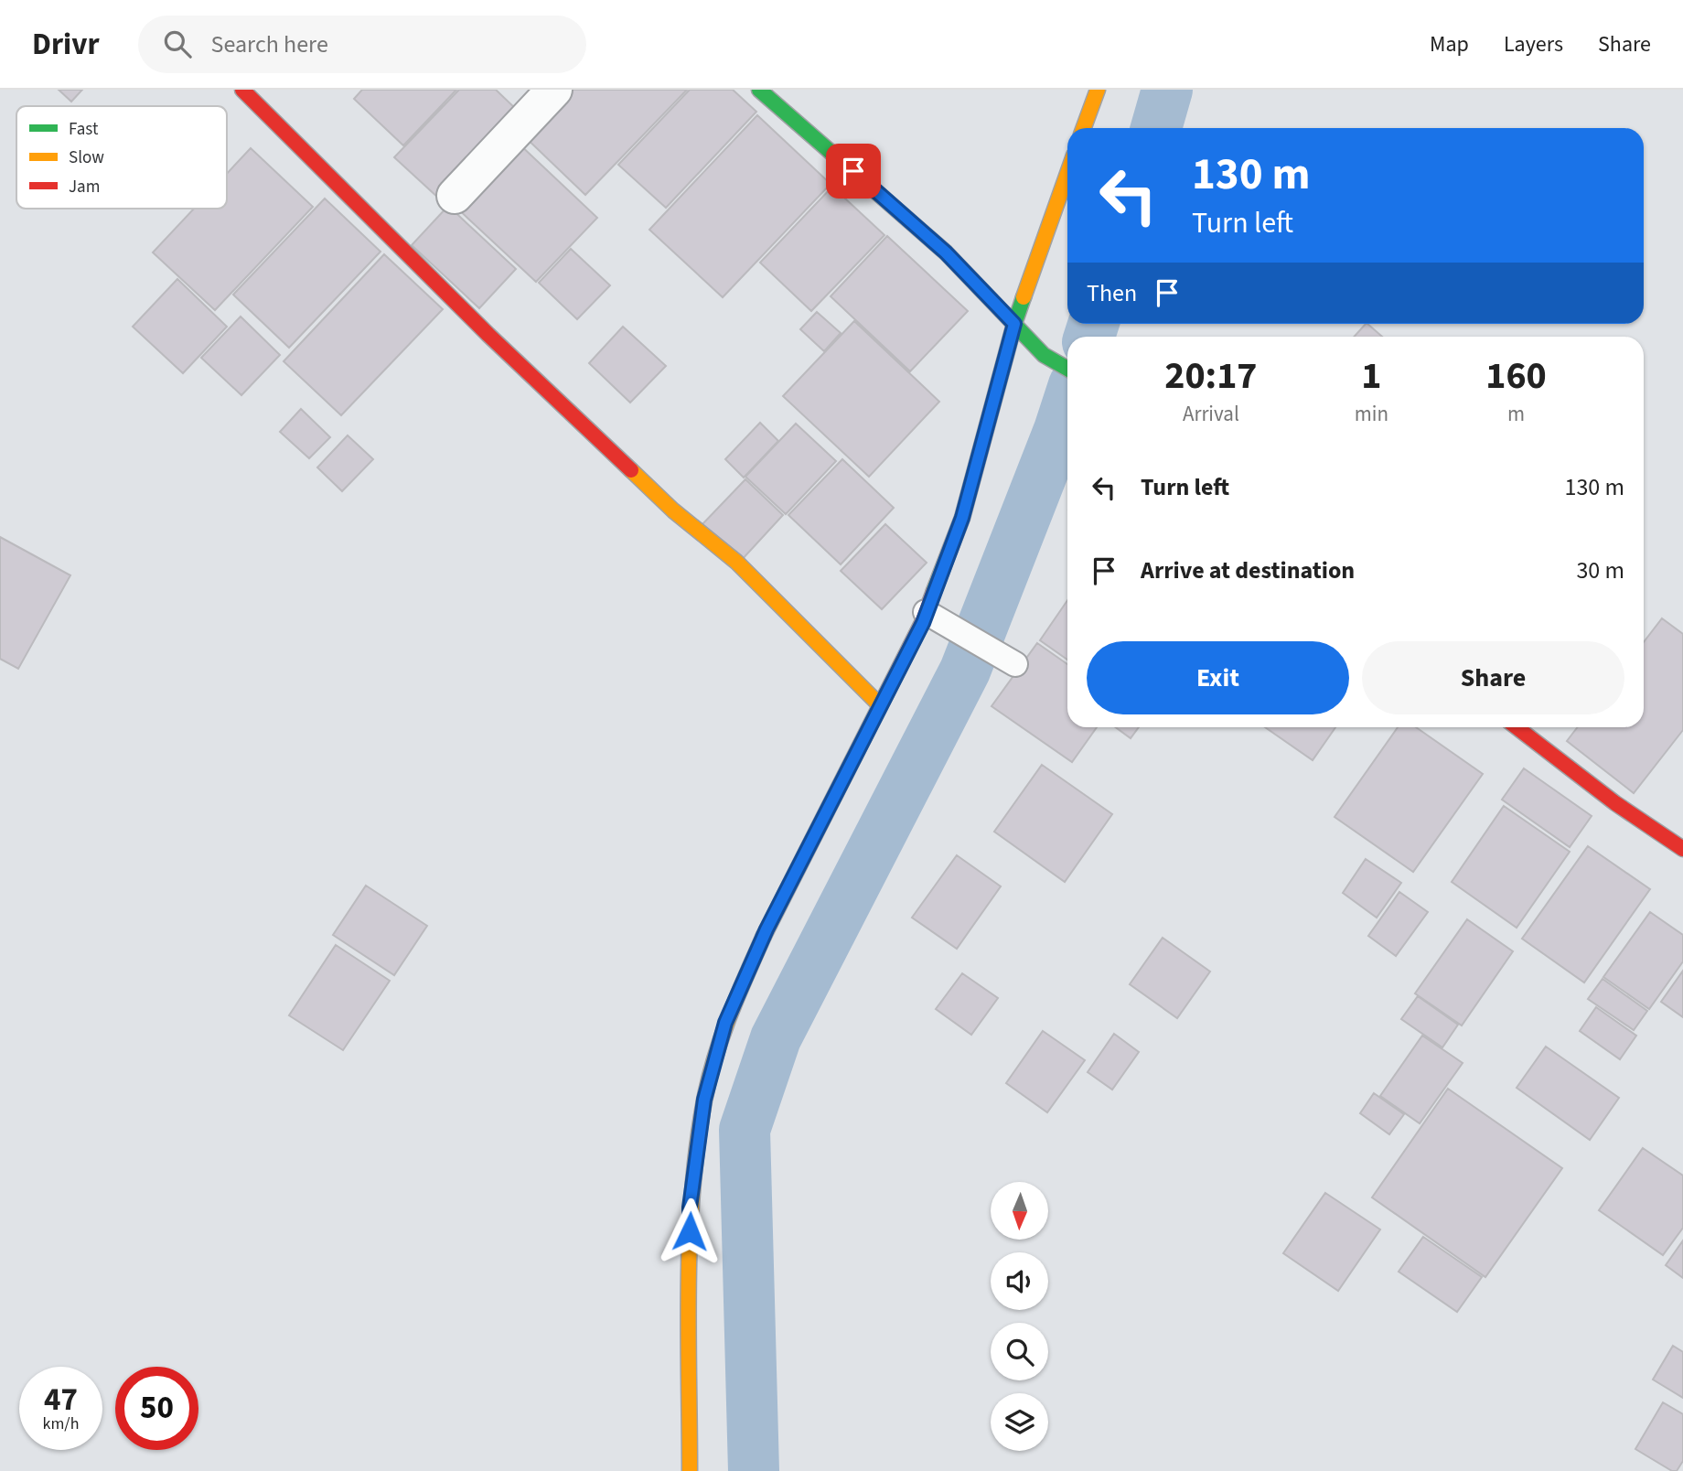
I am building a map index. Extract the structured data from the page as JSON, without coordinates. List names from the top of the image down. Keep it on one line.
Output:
{"legend":["Fast","Slow","Jam"],"north":"bottom","page":{"header":"Drivr","search":"Search here","nav":["Map","Layers","Share"],"turn":["130 m","Turn left"],"then":"Then","eta":["20:17","Arrival","1","min","160","m"],"list":[{"name":"Turn left","value":"130 m"},{"name":"Arrive at destination","value":"30 m"}],"buttons":["Exit","Share"],"speed":"47 km/h","limit":"50"}}
